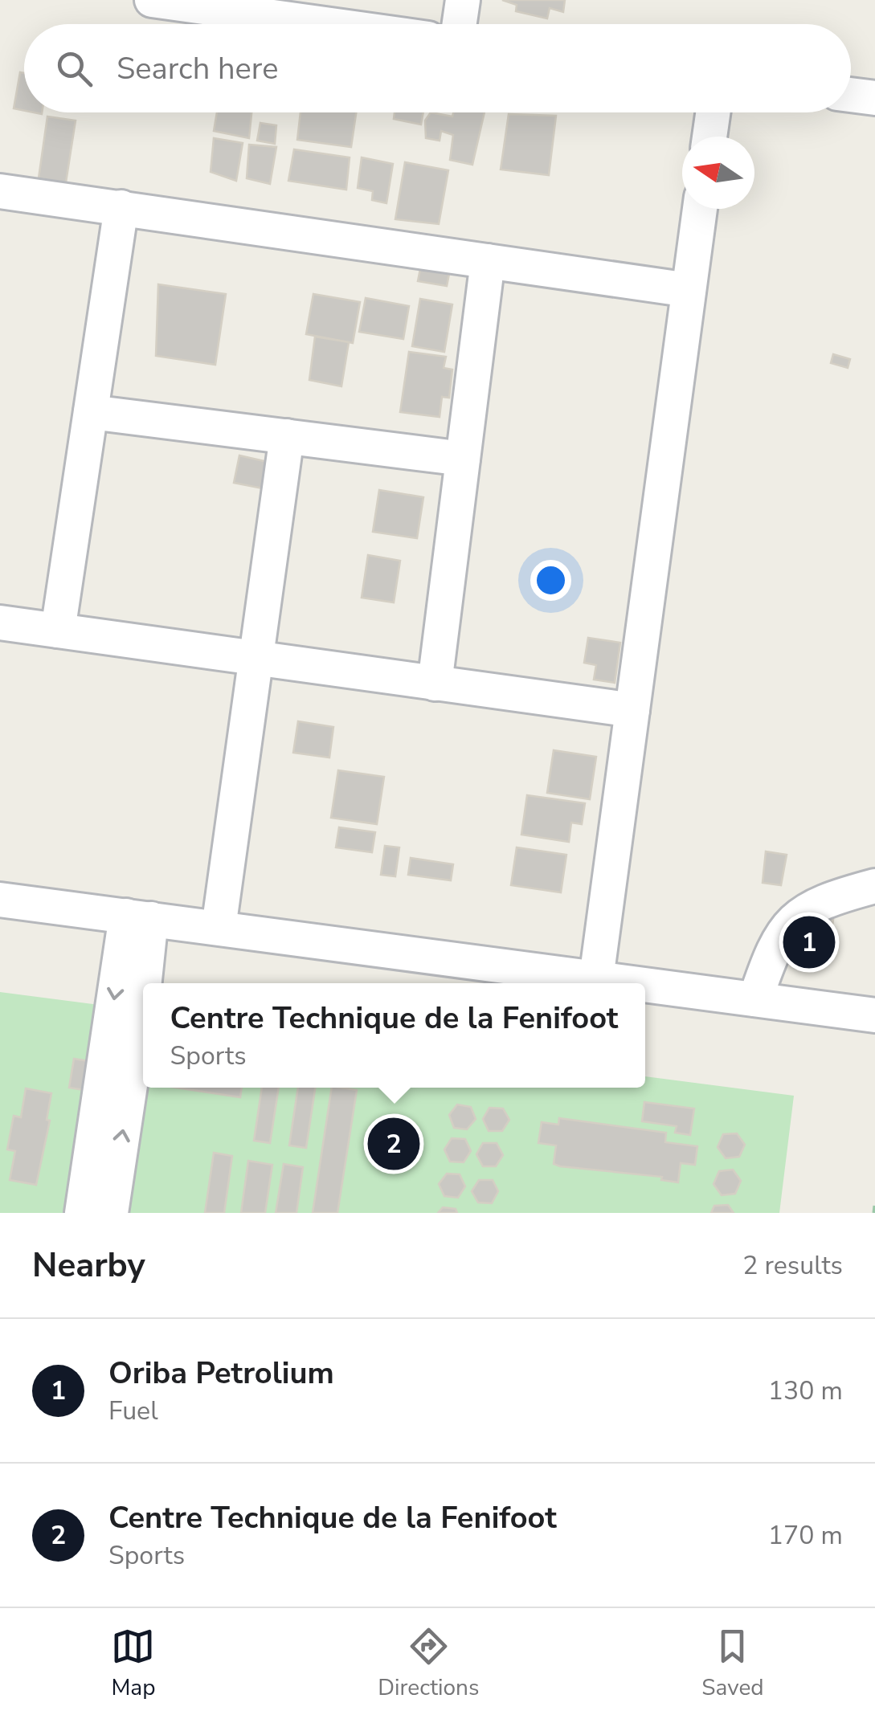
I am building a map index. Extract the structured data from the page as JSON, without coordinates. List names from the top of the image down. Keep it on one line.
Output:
{"north":"left","page":{"search":"Search here","pins":["1","2"],"popup":["Centre Technique de la Fenifoot","Sports"],"heading":["Nearby","2 results"],"list":[{"mark":"1","name":"Oriba Petrolium","note":"Fuel","value":"130 m"},{"mark":"2","name":"Centre Technique de la Fenifoot","note":"Sports","value":"170 m"}],"nav":["Map","Directions","Saved"]}}
